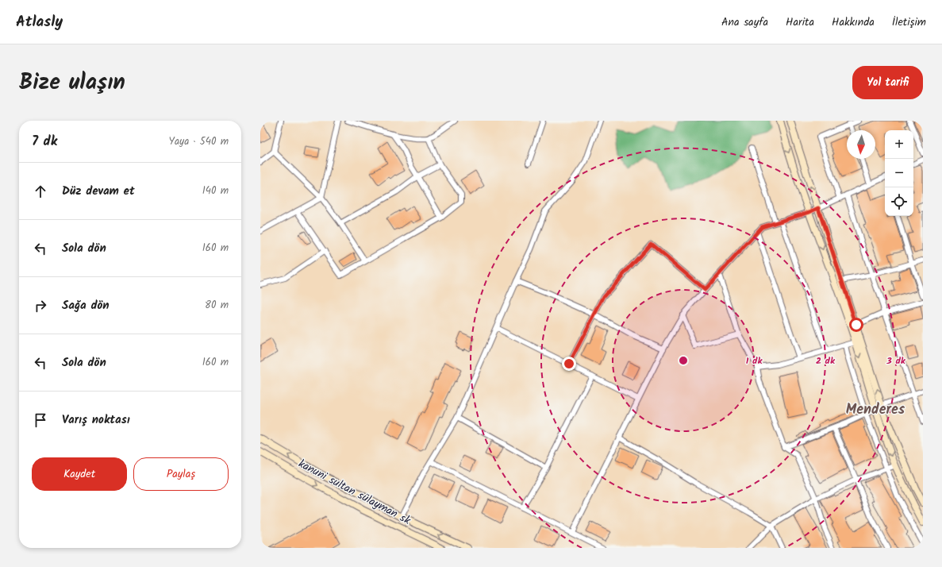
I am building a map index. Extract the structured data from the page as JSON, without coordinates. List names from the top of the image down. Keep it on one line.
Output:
{"streets":{"main road":["kanuni sultan sülayman sk"]},"districts":["Menderes"],"north":"bottom","page":{"header":"Atlasly","nav":["Ana sayfa","Harita","Hakkında","İletişim"],"title":"Bize ulaşın","buttons":["Yol tarifi",["Kaydet","Paylaş"]],"heading":["7 dk","Yaya · 540 m"],"map_buttons":["+","−"],"list":[["Düz devam et","140 m"],["Sola dön","160 m"],["Sağa dön","80 m"],["Sola dön","160 m"],"Varış noktası"]},"rings":["1 dk","2 dk","3 dk"]}
